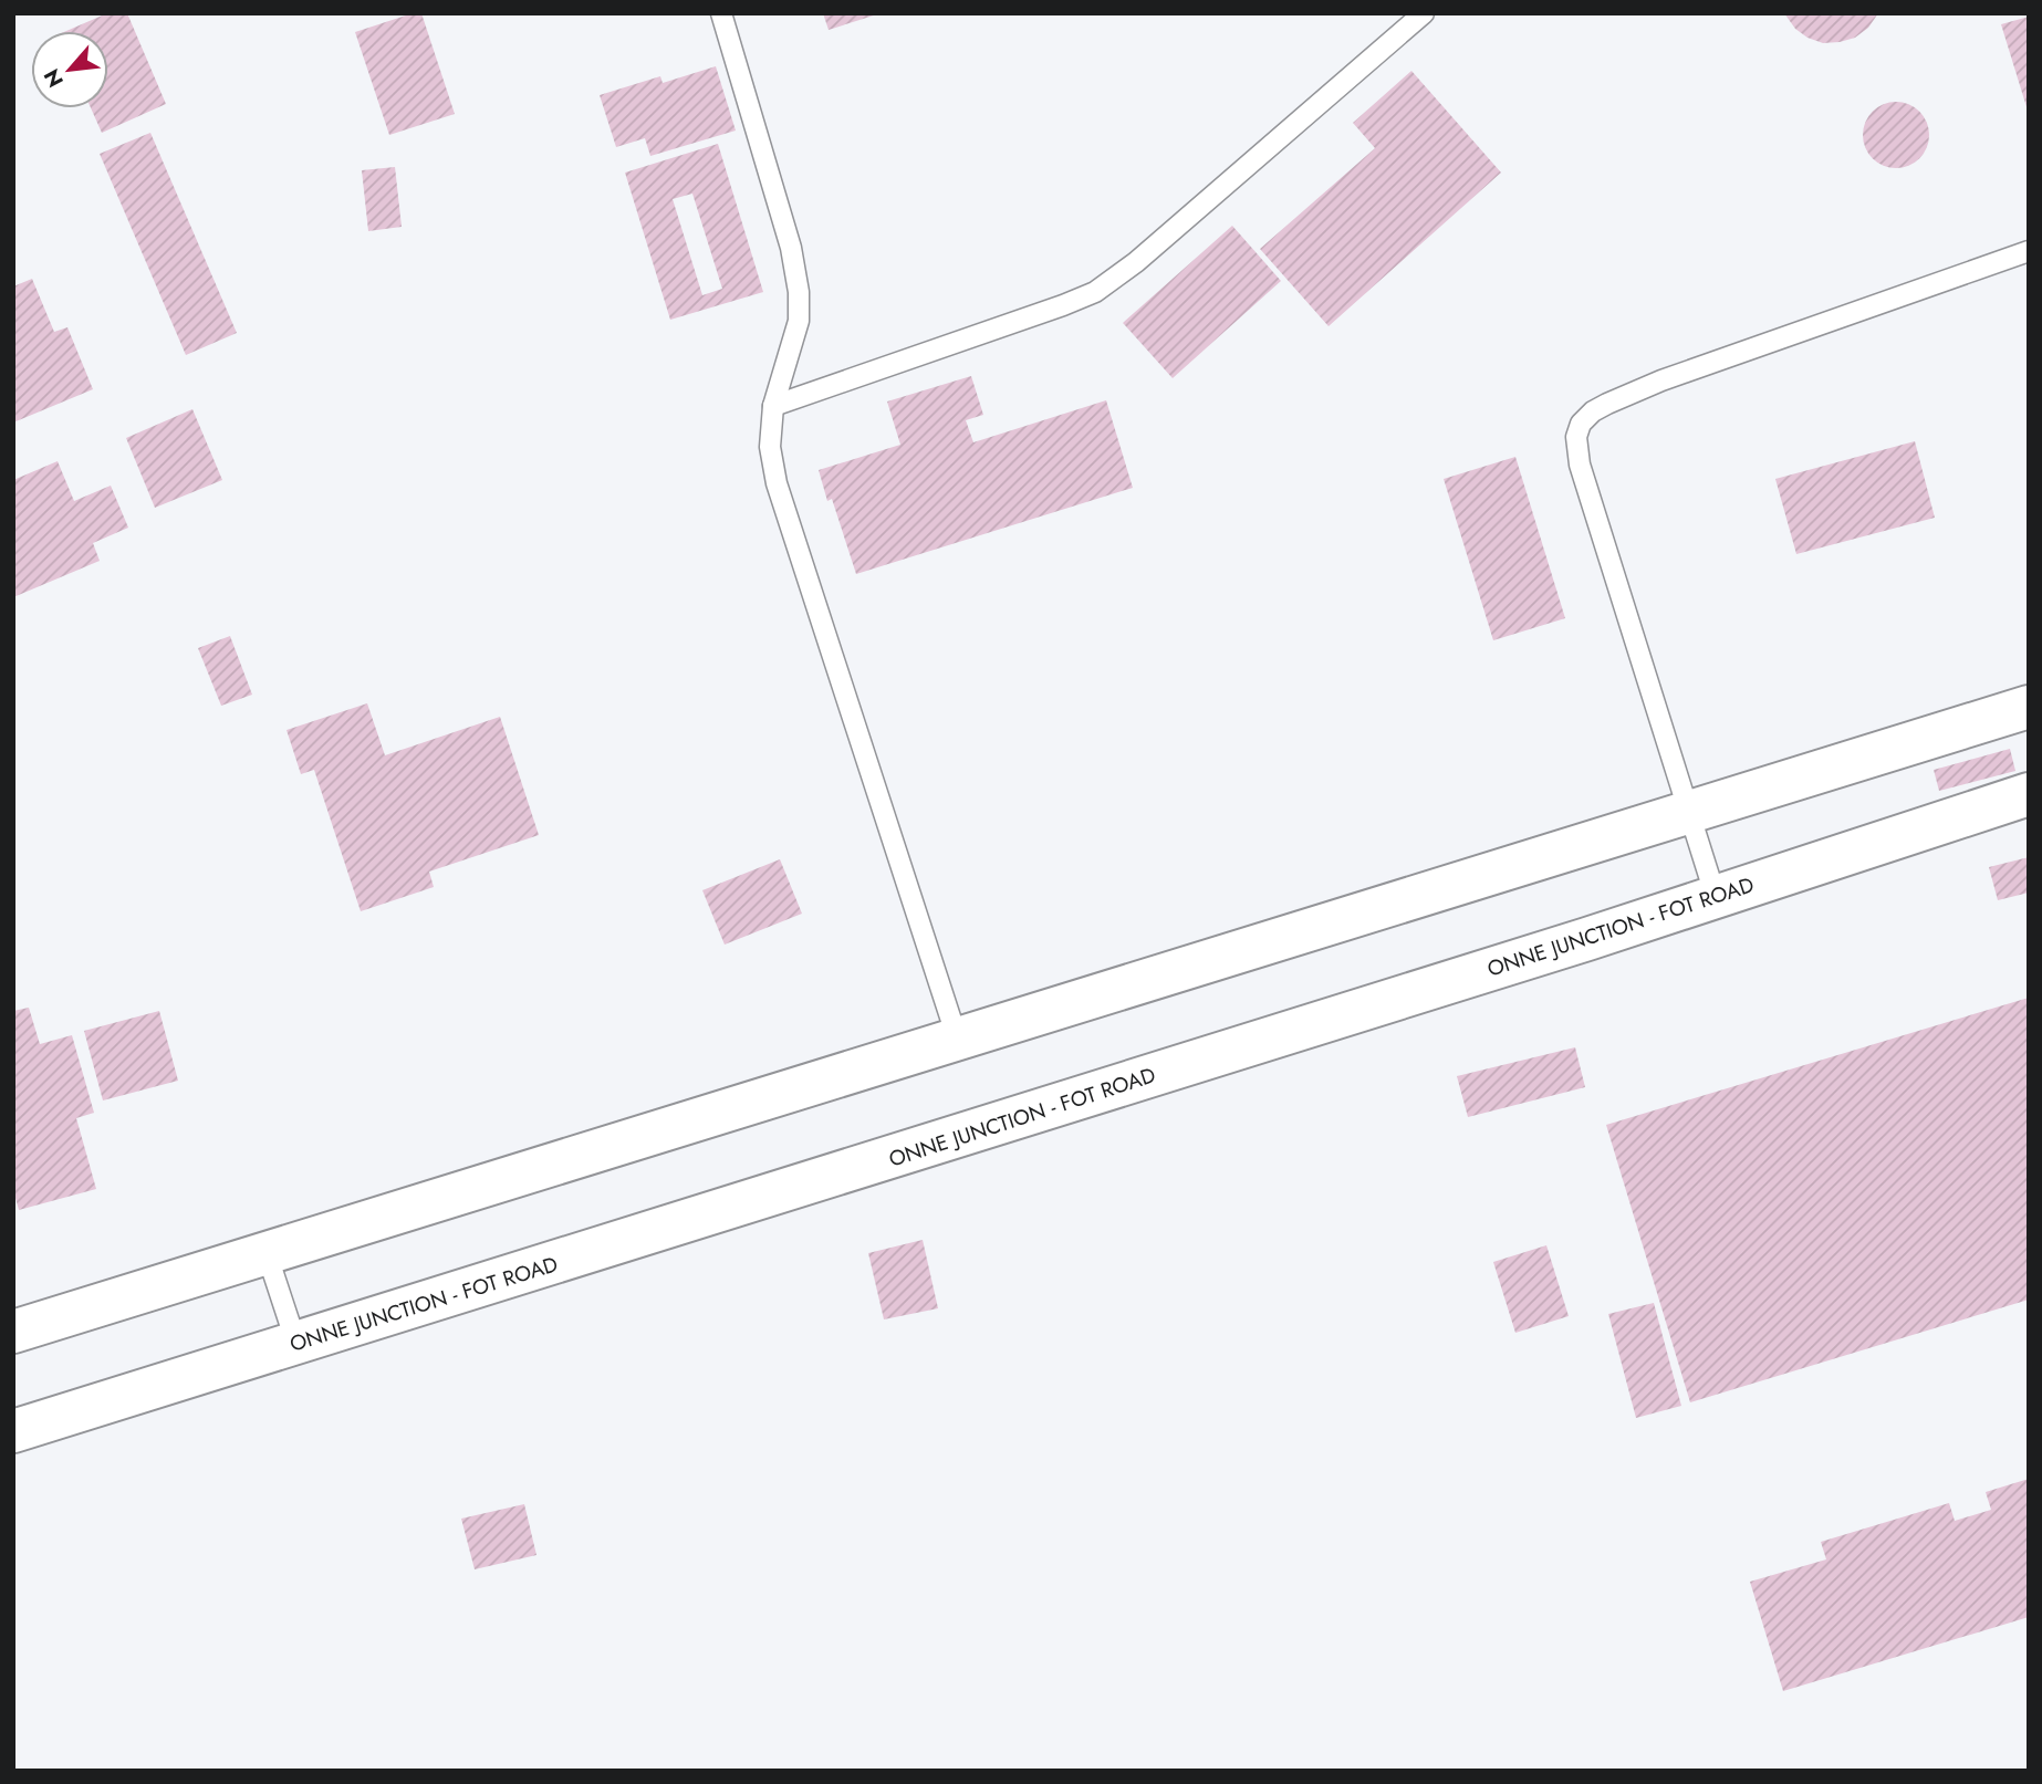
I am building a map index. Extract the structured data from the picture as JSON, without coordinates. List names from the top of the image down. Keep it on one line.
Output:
{"streets":{"street":["ONNE JUNCTION - FOT ROAD"]},"north":"bottom left"}
